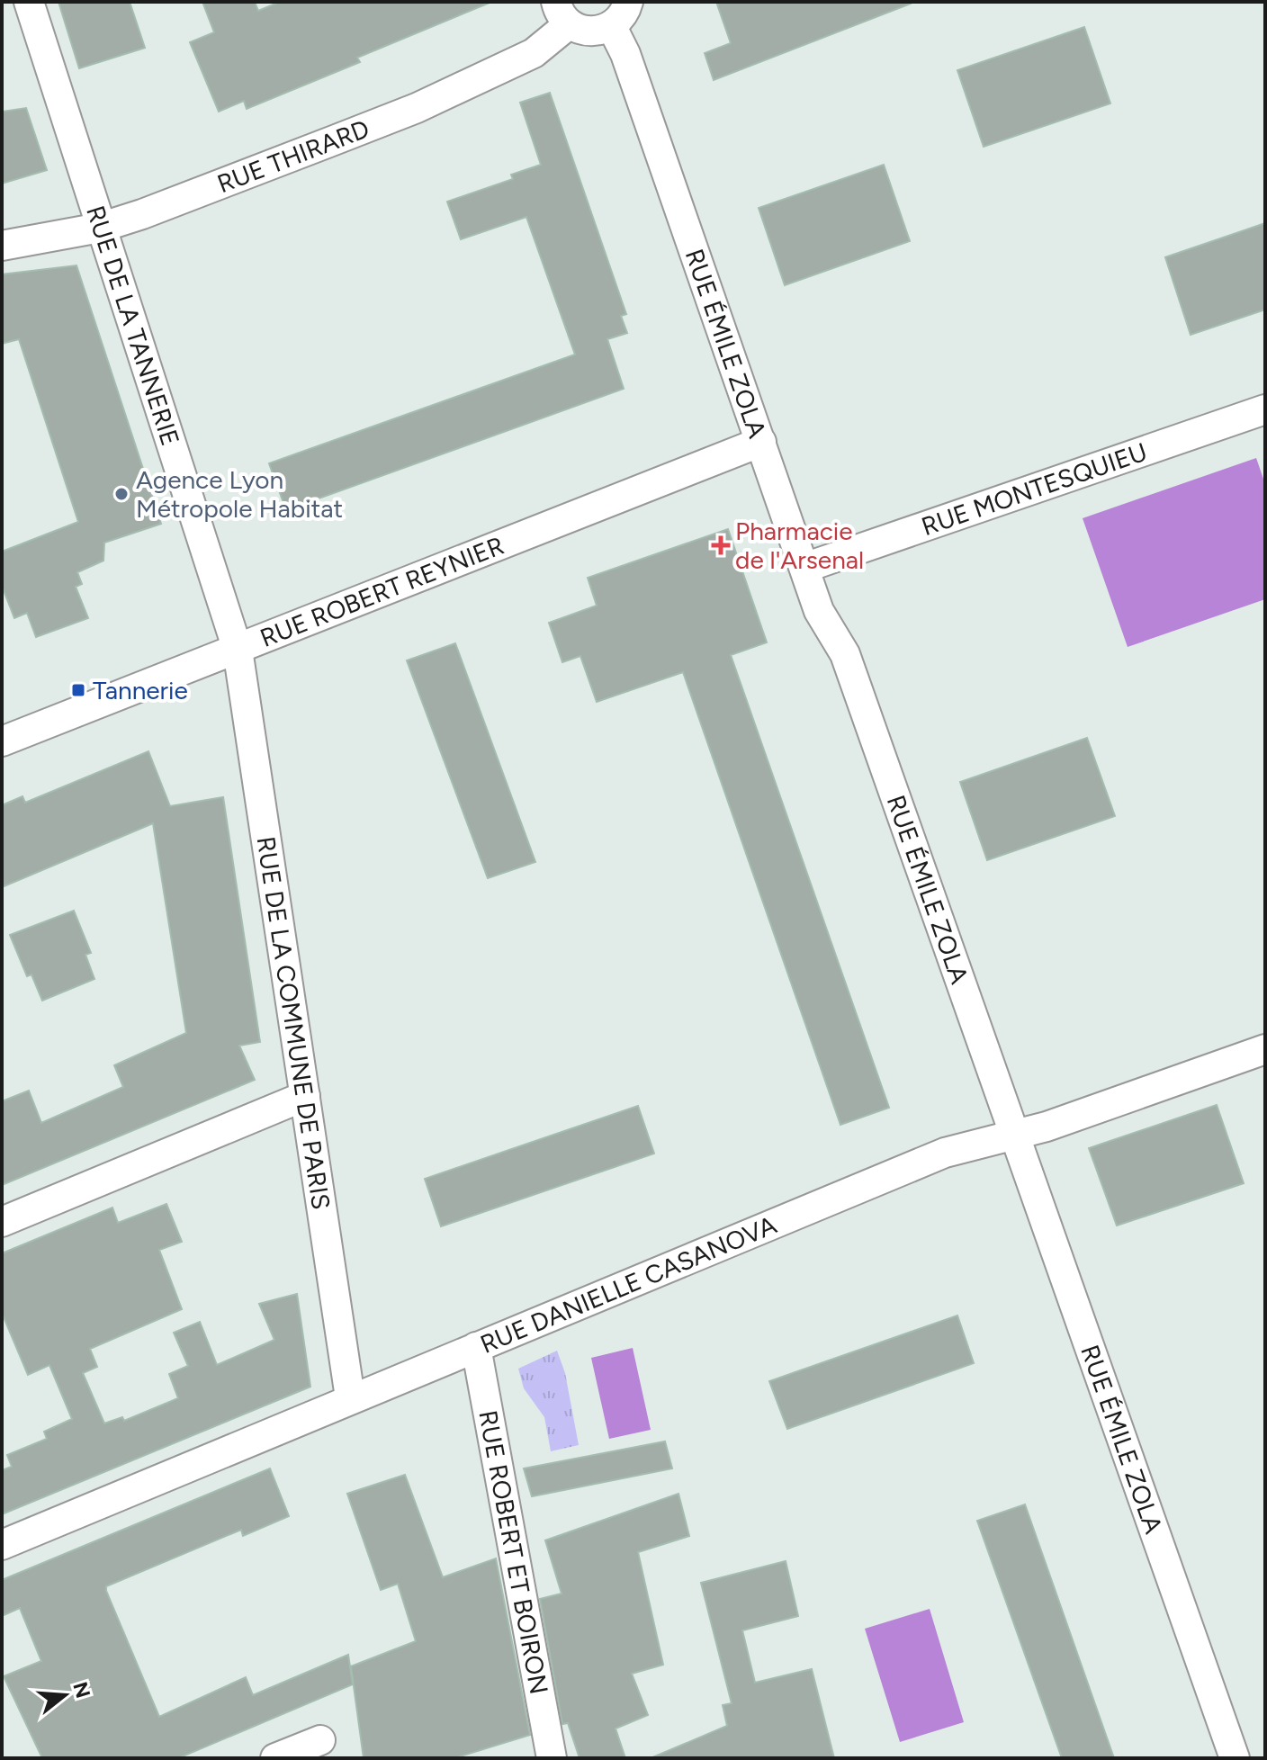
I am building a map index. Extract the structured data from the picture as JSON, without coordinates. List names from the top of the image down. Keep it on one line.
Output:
{"streets":{"street":["RUE THIRARD","RUE DE LA TANNERIE","RUE ÉMILE ZOLA","RUE MONTESQUIEU","RUE ROBERT REYNIER","RUE DE LA COMMUNE DE PARIS","RUE DANIELLE CASANOVA","RUE ROBERT ET BOIRON"]},"crossings":[["RUE THIRARD","RUE DE LA TANNERIE"],["RUE DE LA TANNERIE","RUE ROBERT REYNIER"],["RUE DE LA TANNERIE","RUE DE LA COMMUNE DE PARIS"],["RUE ÉMILE ZOLA","RUE MONTESQUIEU"],["RUE ÉMILE ZOLA","RUE ROBERT REYNIER"],["RUE ÉMILE ZOLA","RUE DANIELLE CASANOVA"],["RUE ROBERT REYNIER","RUE DE LA COMMUNE DE PARIS"],["RUE DE LA COMMUNE DE PARIS","RUE DANIELLE CASANOVA"],["RUE DANIELLE CASANOVA","RUE ROBERT ET BOIRON"]],"places":{"other":["Agence Lyon Métropole Habitat"],"health":["Pharmacie de l'Arsenal"],"transit":["Tannerie"]},"north":"right"}
